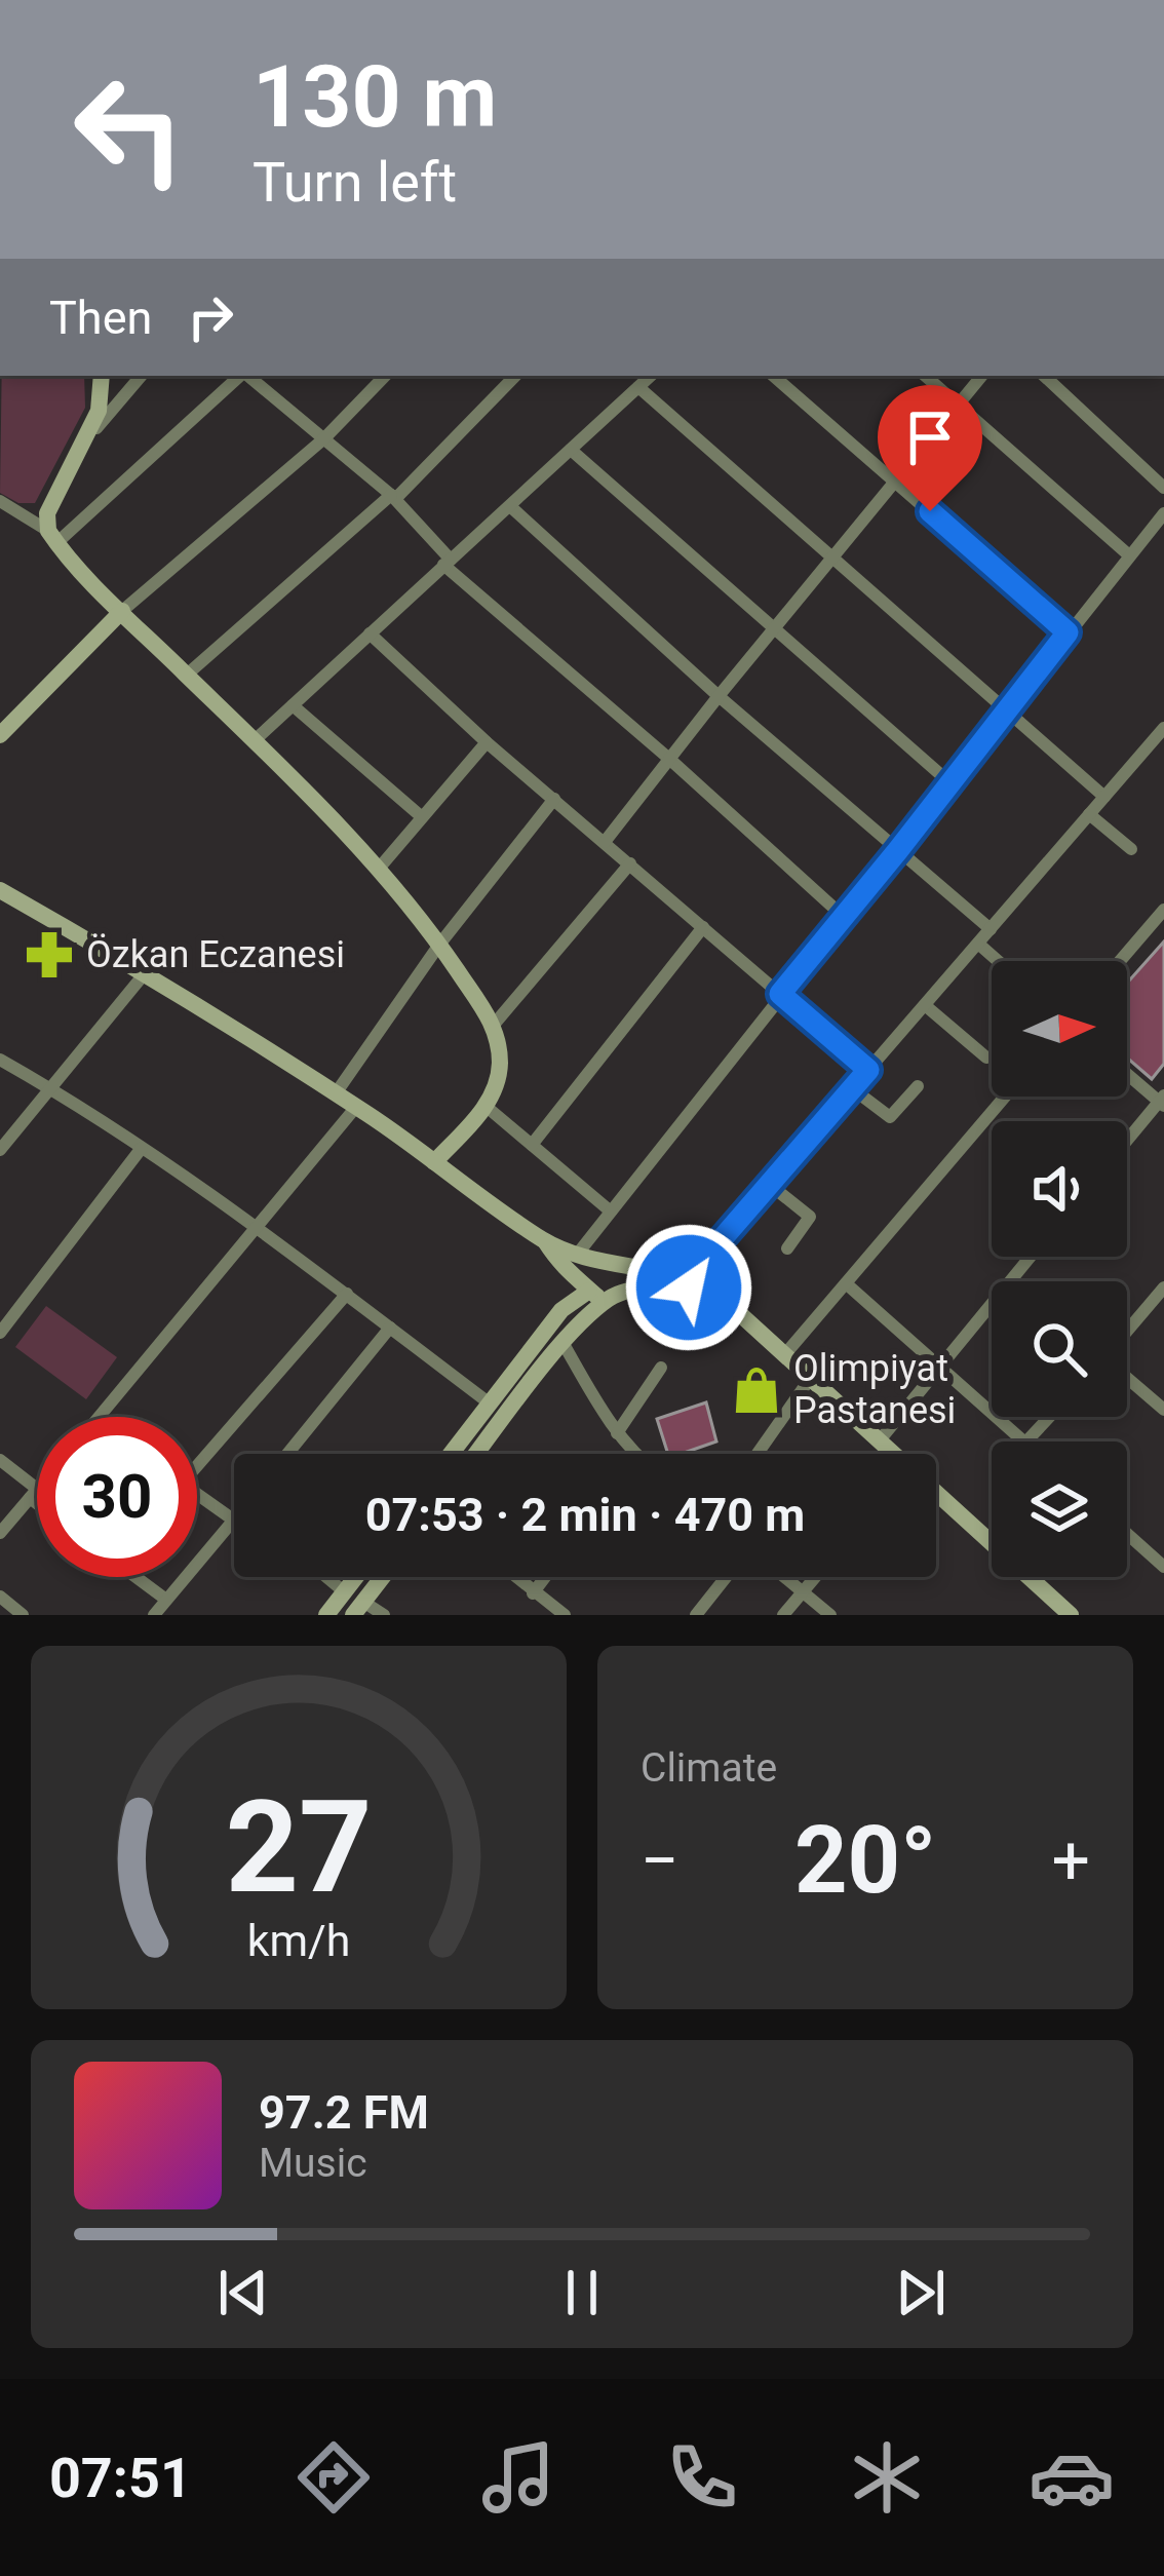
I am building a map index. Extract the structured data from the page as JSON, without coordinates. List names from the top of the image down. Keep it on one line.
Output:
{"places":{"pharmacy":["Özkan Eczanesi"],"shop":["Olimpiyat Pastanesi"]},"north":"right","page":{"turn":["130 m","Turn left"],"then":"Then","limit":"30","trip":"07:53 · 2 min · 470 m","tile":"Climate","heat":["−","20°","+"],"song":["97.2 FM","Music"],"tabs":"07:51","gauge":["27","km/h"]}}
